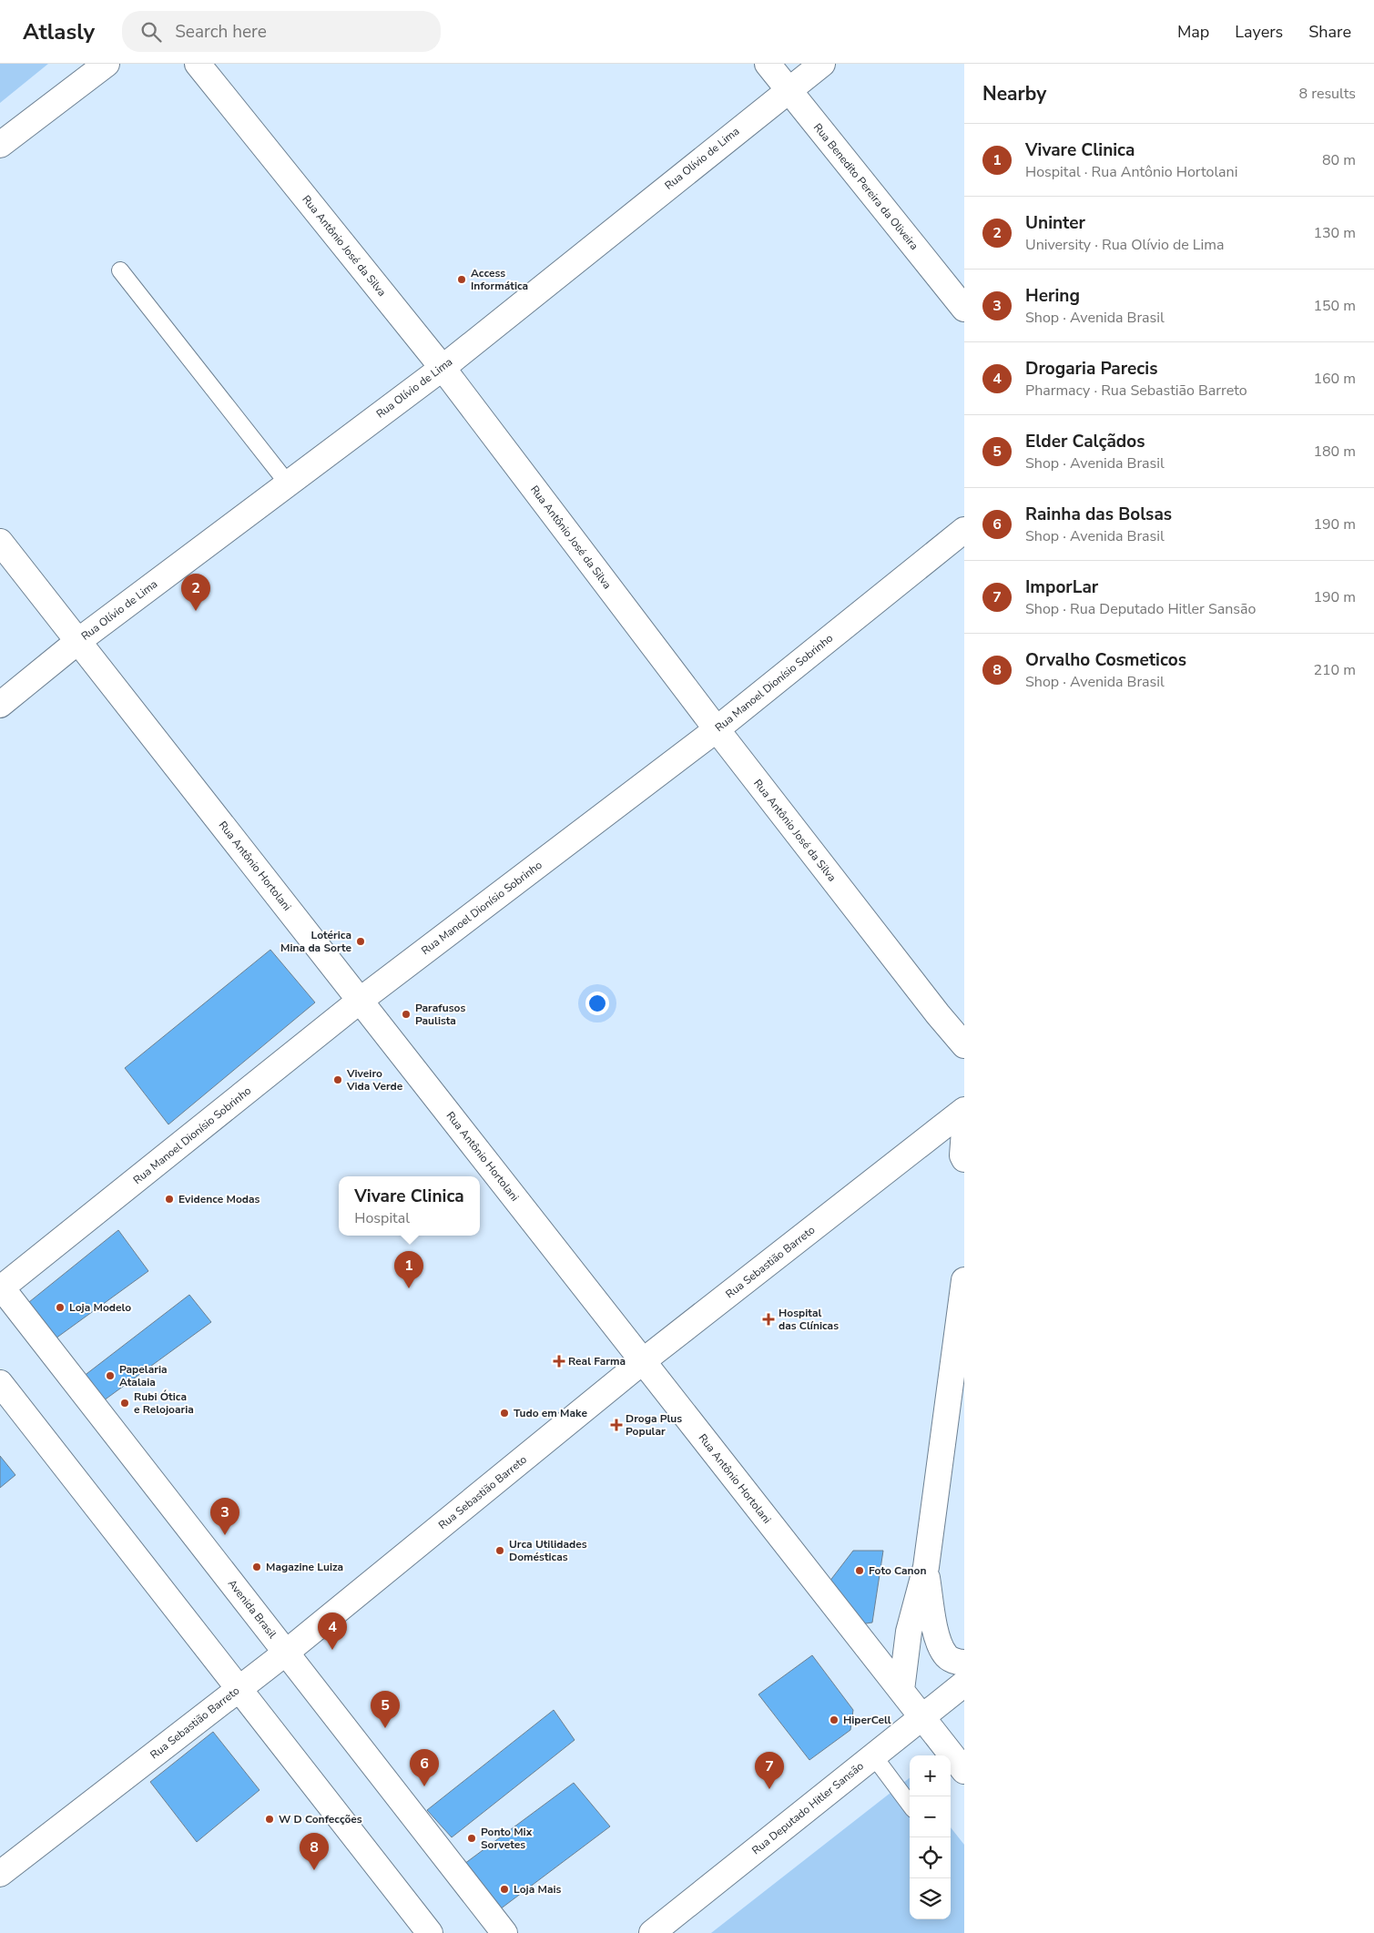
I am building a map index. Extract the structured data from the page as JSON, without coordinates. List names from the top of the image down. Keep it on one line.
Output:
{"streets":{"street":["Rua Olívio de Lima","Rua Benedito Pereira da Oliveira","Rua Antônio José da Silva","Rua Manoel Dionísio Sobrinho","Rua Antônio Hortolani","Rua Sebastião Barreto","Avenida Brasil","Rua Deputado Hitler Sansão"]},"crossings":[["Rua Olívio de Lima","Rua Benedito Pereira da Oliveira"],["Rua Olívio de Lima","Rua Antônio José da Silva"],["Rua Olívio de Lima","Rua Antônio Hortolani"],["Rua Antônio José da Silva","Rua Manoel Dionísio Sobrinho"],["Rua Manoel Dionísio Sobrinho","Rua Antônio Hortolani"],["Rua Manoel Dionísio Sobrinho","Avenida Brasil"],["Rua Antônio Hortolani","Rua Sebastião Barreto"],["Rua Antônio Hortolani","Rua Deputado Hitler Sansão"],["Rua Sebastião Barreto","Avenida Brasil"]],"places":{"other":["Access Informática","Lotérica Mina da Sorte","Parafusos Paulista","Viveiro Vida Verde","Evidence Modas","Loja Modelo","Papelaria Atalaia","Rubi Ótica e Relojoaria","Tudo em Make","Urca Utilidades Domésticas","Magazine Luiza","Foto Canon","HiperCell","W D Confecções","Ponto Mix Sorvetes","Loja Mais"],"health":["Hospital das Clínicas","Real Farma","Droga Plus Popular"]},"page":{"header":"Atlasly","search":"Search here","nav":["Map","Layers","Share"],"heading":["Nearby","8 results"],"list":[{"mark":"1","name":"Vivare Clinica","note":"Hospital · Rua Antônio Hortolani","value":"80 m"},{"mark":"2","name":"Uninter","note":"University · Rua Olívio de Lima","value":"130 m"},{"mark":"3","name":"Hering","note":"Shop · Avenida Brasil","value":"150 m"},{"mark":"4","name":"Drogaria Parecis","note":"Pharmacy · Rua Sebastião Barreto","value":"160 m"},{"mark":"5","name":"Elder Calçãdos","note":"Shop · Avenida Brasil","value":"180 m"},{"mark":"6","name":"Rainha das Bolsas","note":"Shop · Avenida Brasil","value":"190 m"},{"mark":"7","name":"ImporLar","note":"Shop · Rua Deputado Hitler Sansão","value":"190 m"},{"mark":"8","name":"Orvalho Cosmeticos","note":"Shop · Avenida Brasil","value":"210 m"}],"pins":["2","1","3","4","5","6","7","8"],"popup":["Vivare Clinica","Hospital"],"map_buttons":["+","−"]}}
